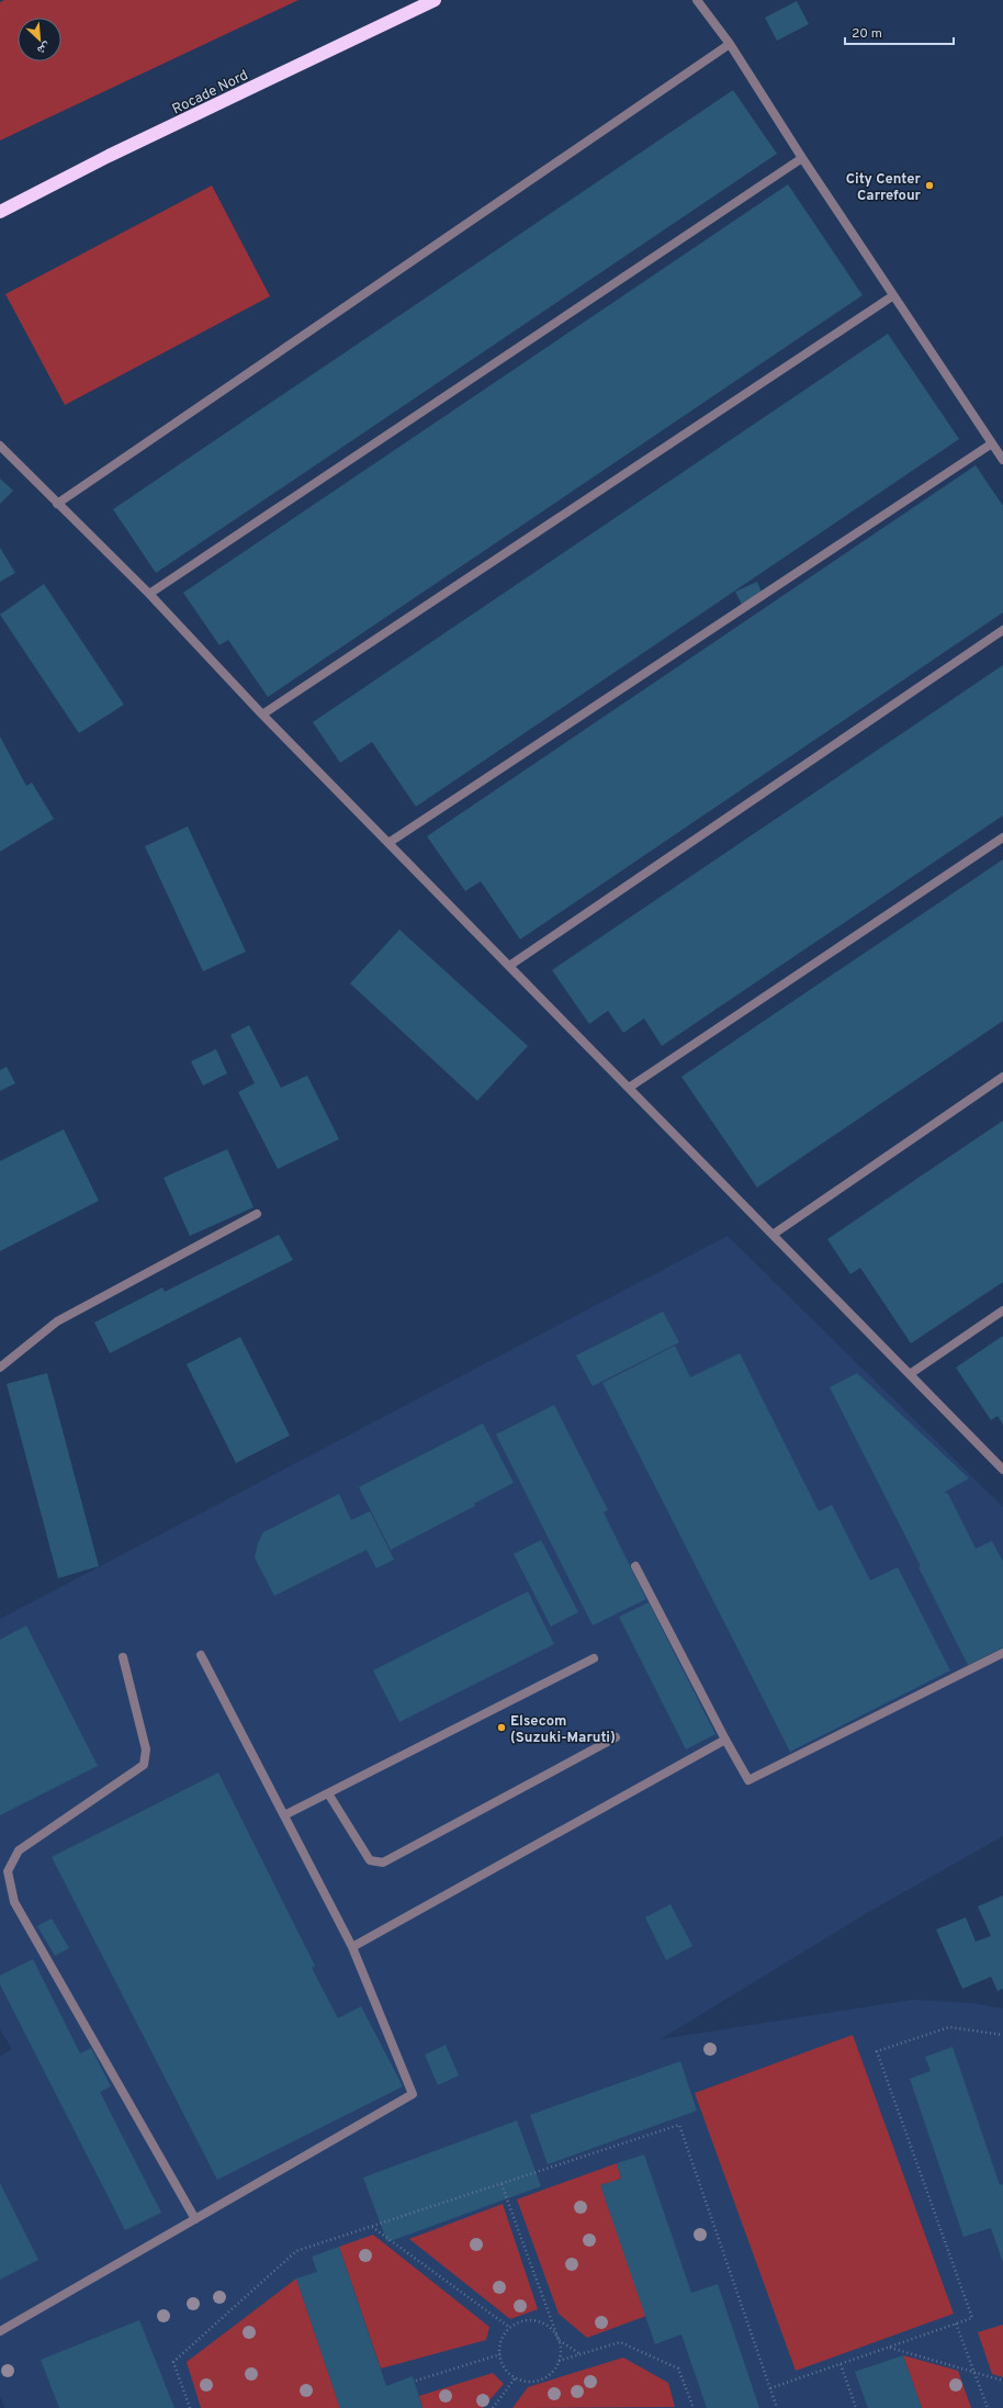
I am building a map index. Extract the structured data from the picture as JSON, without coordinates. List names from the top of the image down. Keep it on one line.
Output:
{"streets":{"highway":["Rocade Nord"]},"places":["City Center Carrefour","Elsecom (Suzuki-Maruti)"],"scale_bar":"20 m","north":"bottom right"}
